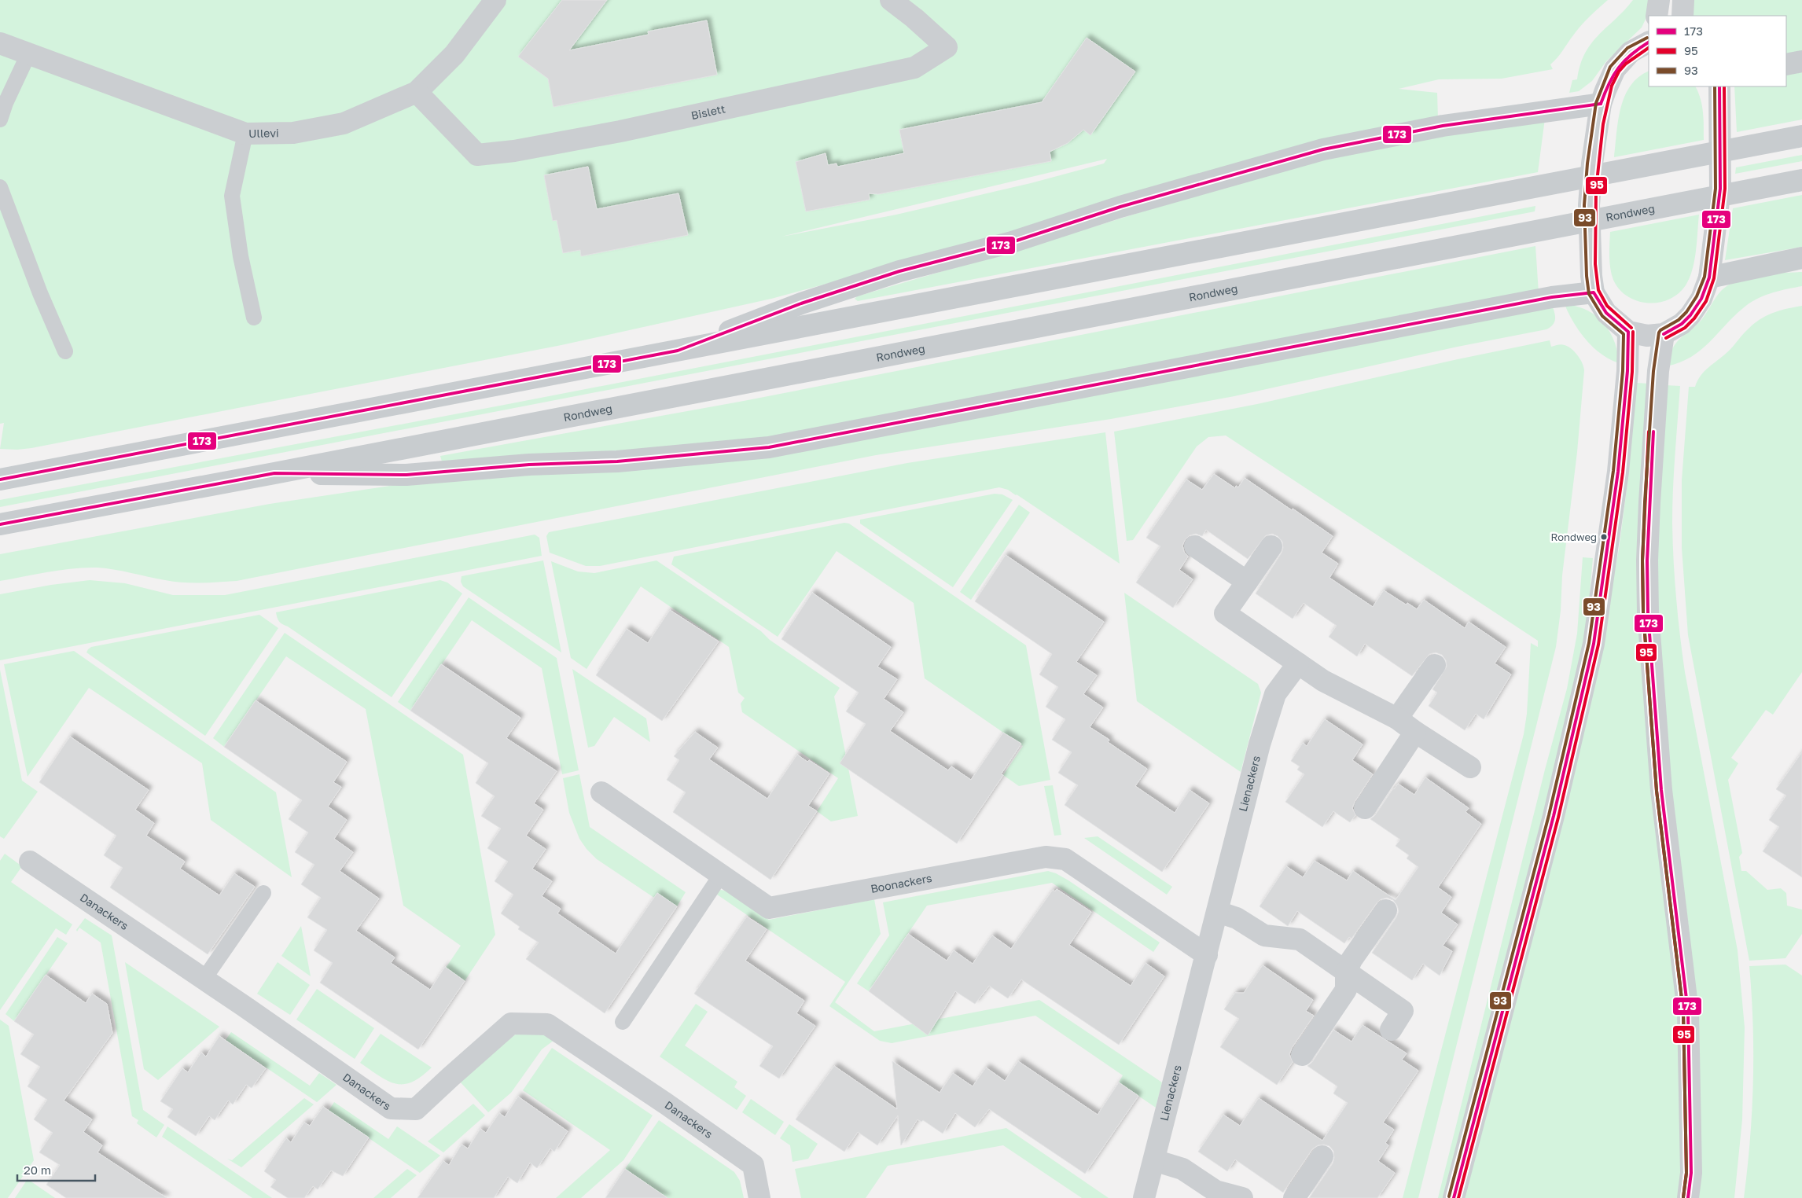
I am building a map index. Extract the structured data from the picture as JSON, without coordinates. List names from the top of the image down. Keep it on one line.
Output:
{"streets":{"main road":["Rondweg"],"street":["Bislett","Ullevi","Lienackers","Boonackers","Danackers"]},"crossings":[["Bislett","Ullevi"],["Lienackers","Boonackers"]],"places":["Rondweg"],"lines":["transit line 93","transit line 173","transit line 95"],"legend":["173","95","93"],"scale_bar":"20 m"}
